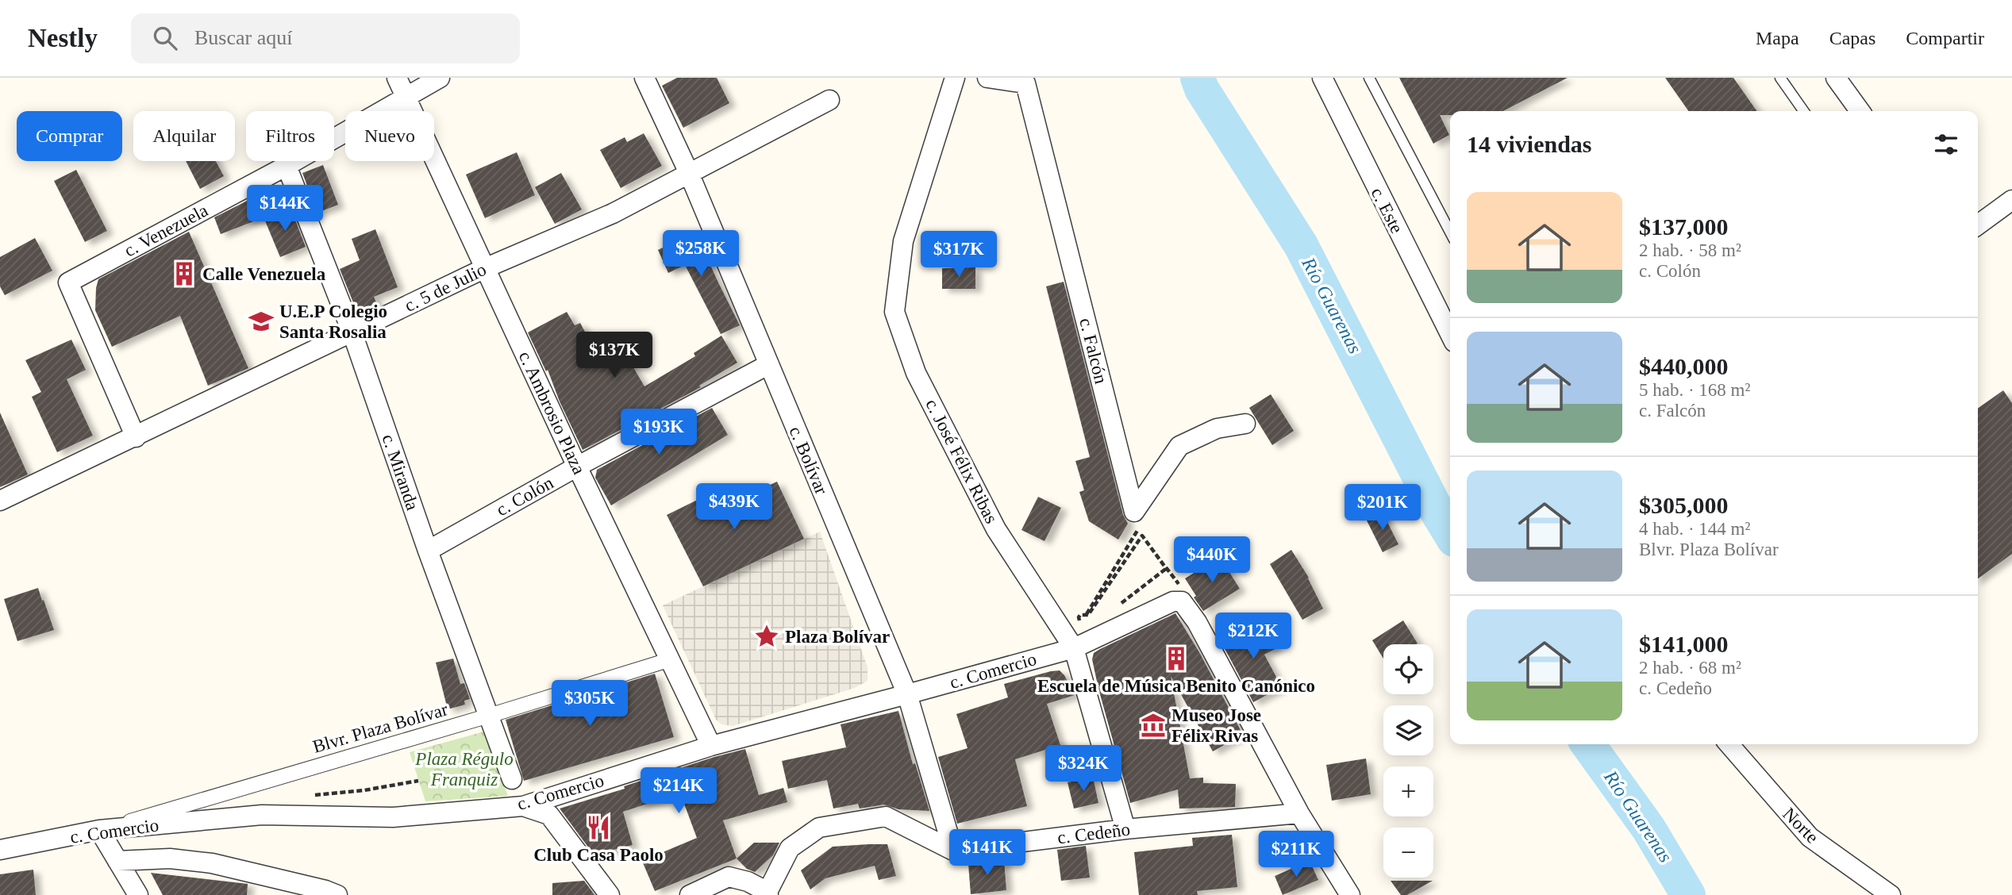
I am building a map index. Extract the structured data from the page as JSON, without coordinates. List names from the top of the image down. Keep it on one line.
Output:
{"streets":{"street":["c. Este","c. Venezuela","c. 5 de Julio","c. Falcón","c. Ambrosio Plaza","c. Bolívar","c. José Félix Ribas","c. Miranda","c. Colón","c. Comercio","Blvr. Plaza Bolívar","Norte","c. Cedeño"]},"crossings":[["c. Venezuela","c. 5 de Julio"],["c. Venezuela","c. Ambrosio Plaza"],["c. Venezuela","c. Miranda"],["c. 5 de Julio","c. Ambrosio Plaza"],["c. 5 de Julio","c. Bolívar"],["c. 5 de Julio","c. Miranda"],["c. Ambrosio Plaza","c. Colón"],["c. Ambrosio Plaza","c. Comercio"],["c. Ambrosio Plaza","Blvr. Plaza Bolívar"],["c. Bolívar","c. Colón"],["c. Bolívar","c. Comercio"],["c. Bolívar","c. Cedeño"],["c. José Félix Ribas","c. Comercio"],["c. José Félix Ribas","c. Cedeño"],["c. Miranda","c. Colón"],["c. Miranda","Blvr. Plaza Bolívar"],["c. Comercio","Blvr. Plaza Bolívar"]],"water":["Río Guarenas"],"parks":["Plaza Régulo Franquiz"],"places":{"building":["Calle Venezuela","Escuela de Música Benito Canónico"],"school or university":["U.E.P Colegio Santa Rosalia"],"place":["Plaza Bolívar"],"museum":["Museo Jose Félix Rivas"],"restaurant":["Club Casa Paolo"]},"page":{"header":"Nestly","search":"Buscar aquí","nav":["Mapa","Capas","Compartir"],"chip":["Comprar","Alquilar","Filtros","Nuevo"],"heading":"14 viviendas","list":[{"name":"$137,000","note":"2 hab. · 58 m² · c. Colón"},{"name":"$440,000","note":"5 hab. · 168 m² · c. Falcón"},{"name":"$305,000","note":"4 hab. · 144 m² · Blvr. Plaza Bolívar"},{"name":"$141,000","note":"2 hab. · 68 m² · c. Cedeño"}],"price":["$144K","$258K","$317K","$137K","$193K","$439K","$201K","$440K","$212K","$305K","$324K","$214K","$141K","$211K"],"map_buttons":["+","−"]}}
